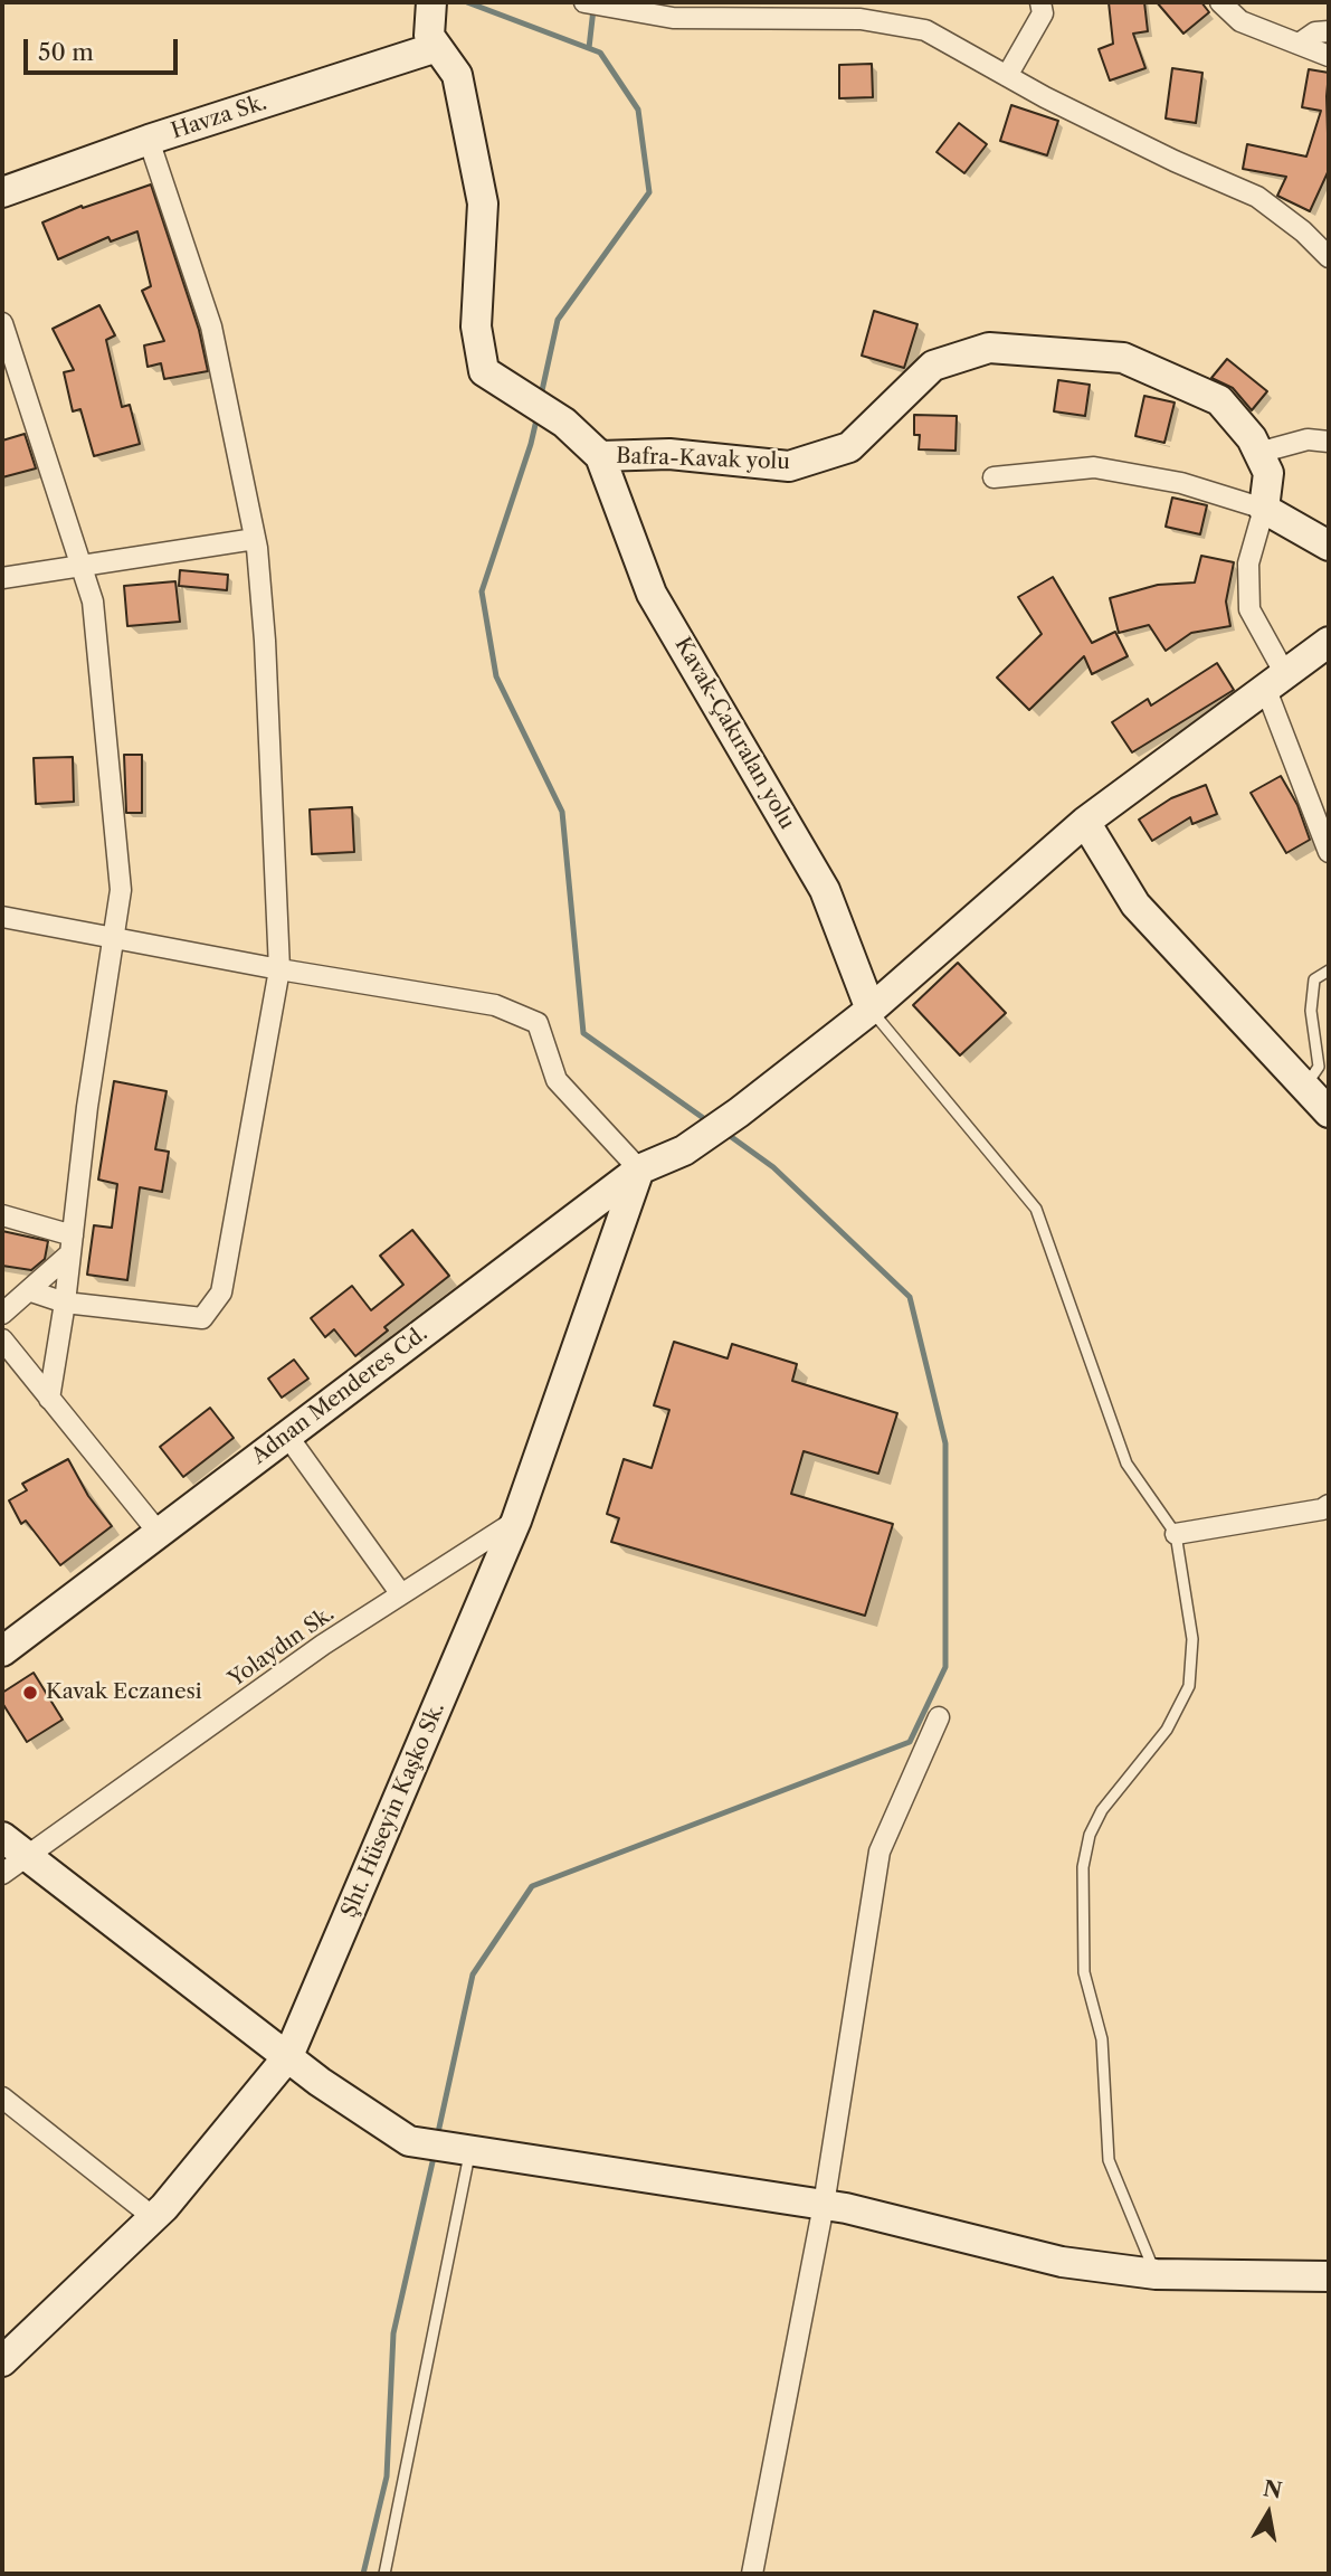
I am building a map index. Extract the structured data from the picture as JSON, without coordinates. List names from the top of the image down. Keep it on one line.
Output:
{"streets":{"main road":["Havza Sk.","Bafra-Kavak yolu","Kavak-Çakıralan yolu","Adnan Menderes Cd.","Şht. Hüseyin Kaşko Sk."],"street":["Yolaydın Sk."]},"crossings":[["Havza Sk.","Bafra-Kavak yolu"],["Bafra-Kavak yolu","Kavak-Çakıralan yolu"],["Kavak-Çakıralan yolu","Adnan Menderes Cd."],["Adnan Menderes Cd.","Şht. Hüseyin Kaşko Sk."],["Yolaydın Sk.","Şht. Hüseyin Kaşko Sk."]],"places":["Kavak Eczanesi"],"scale_bar":"50 m","north":"top"}
